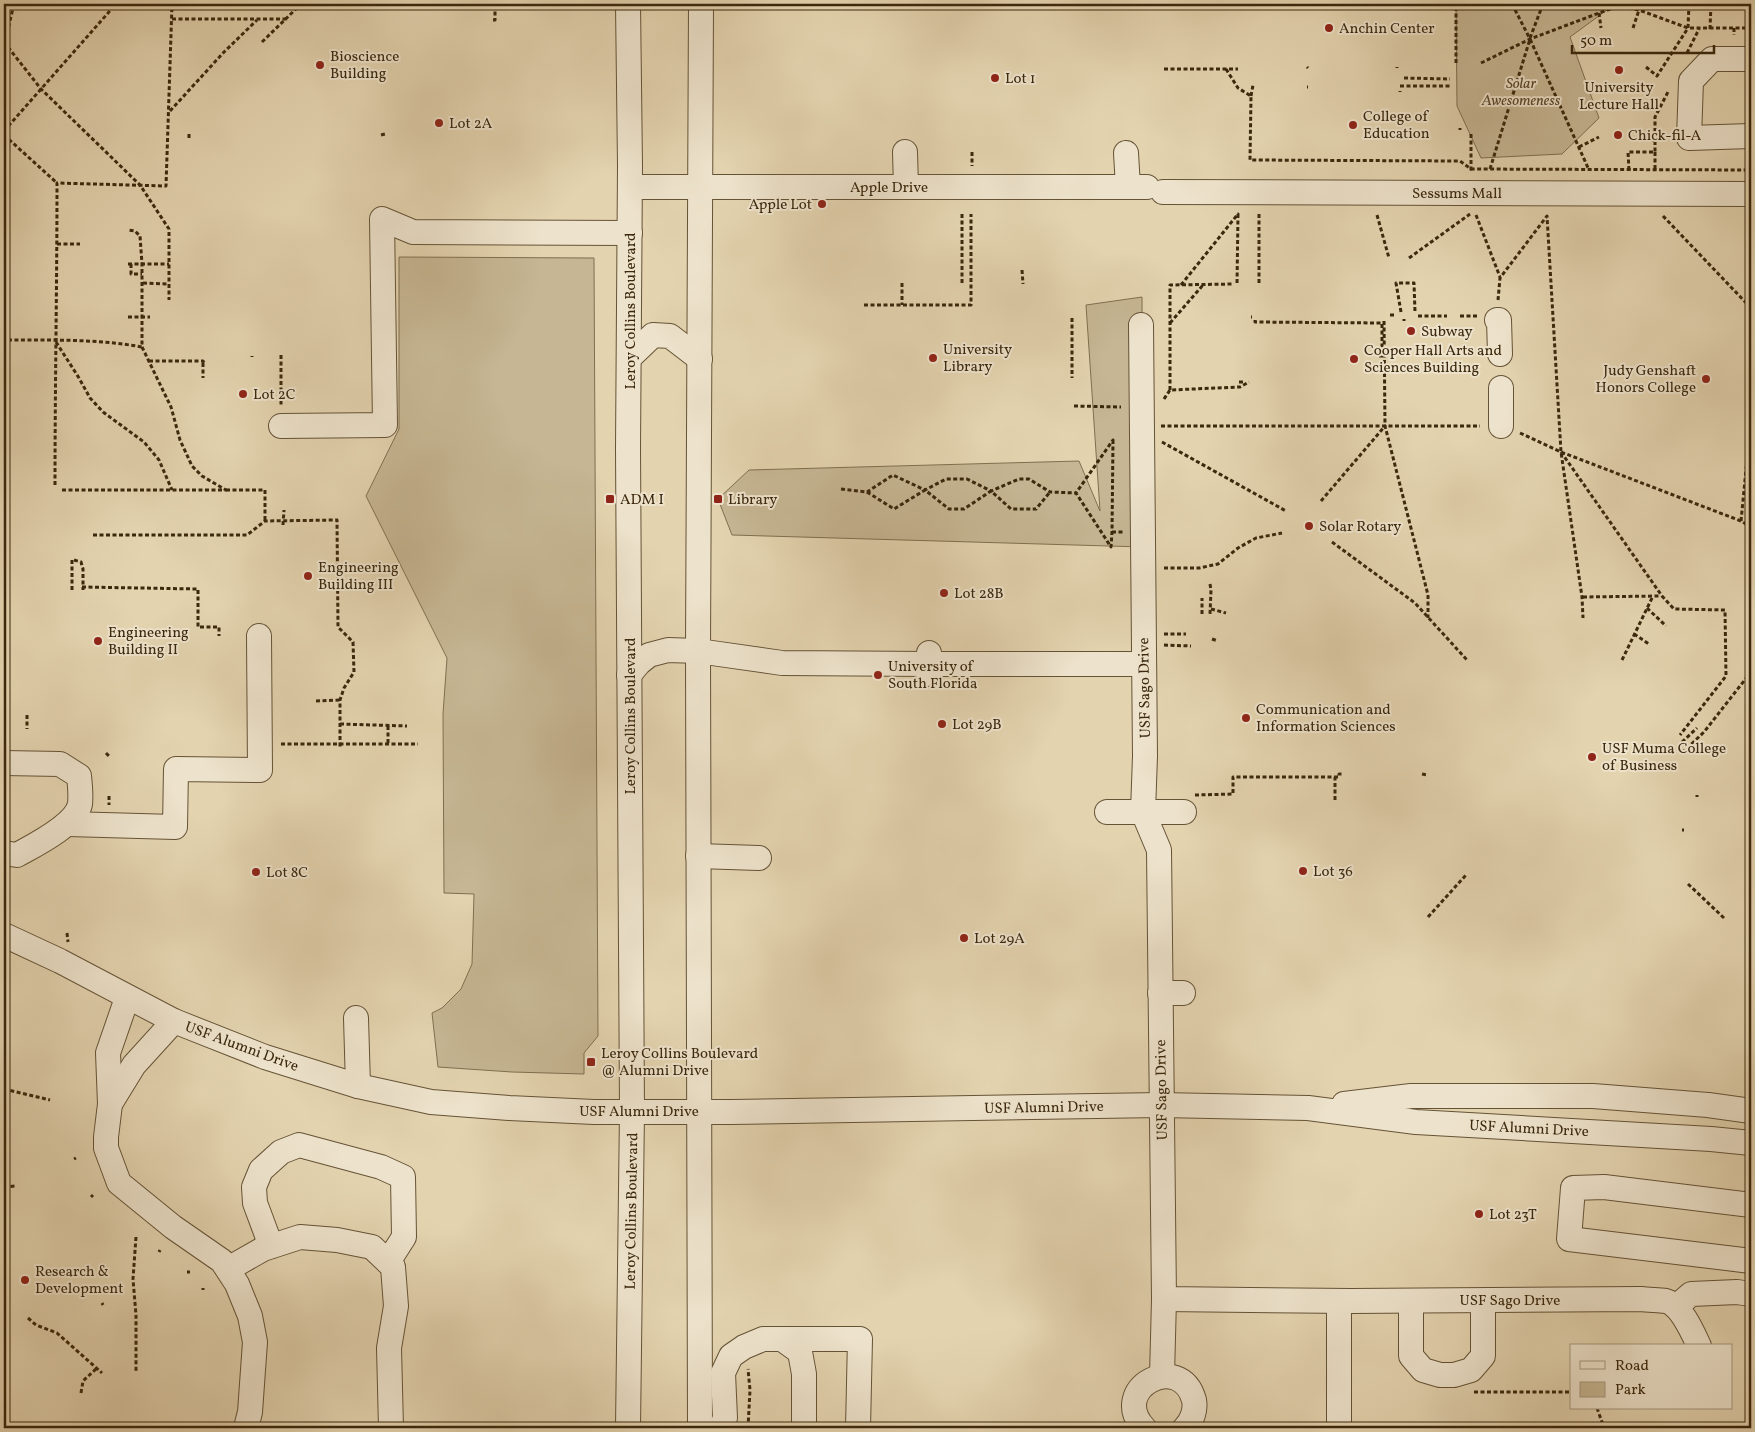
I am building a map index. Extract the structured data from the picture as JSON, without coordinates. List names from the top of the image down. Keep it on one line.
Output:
{"streets":{"street":["Apple Drive","Sessums Mall","Leroy Collins Boulevard","USF Sago Drive","USF Alumni Drive"]},"crossings":[["Apple Drive","Sessums Mall"],["Apple Drive","Leroy Collins Boulevard"],["Leroy Collins Boulevard","USF Alumni Drive"],["USF Sago Drive","USF Alumni Drive"]],"parks":["Solar Awesomeness"],"places":{"other":["Anchin Center","Bioscience Building","University Lecture Hall","Lot 1","Lot 2A","College of Education","Chick-fil-A","Apple Lot","Subway","University Library","Cooper Hall Arts and Sciences Building","Judy Genshaft Honors College","Lot 2C","Solar Rotary","Engineering Building III","Lot 28B","Engineering Building II","University of South Florida","Communication and Information Sciences","Lot 29B","USF Muma College of Business","Lot 36","Lot 8C","Lot 29A","Lot 23T","Research & Development"],"transit":["ADM I","Library","Leroy Collins Boulevard @ Alumni Drive"]},"legend":["Road","Park"],"scale_bar":"50 m"}
